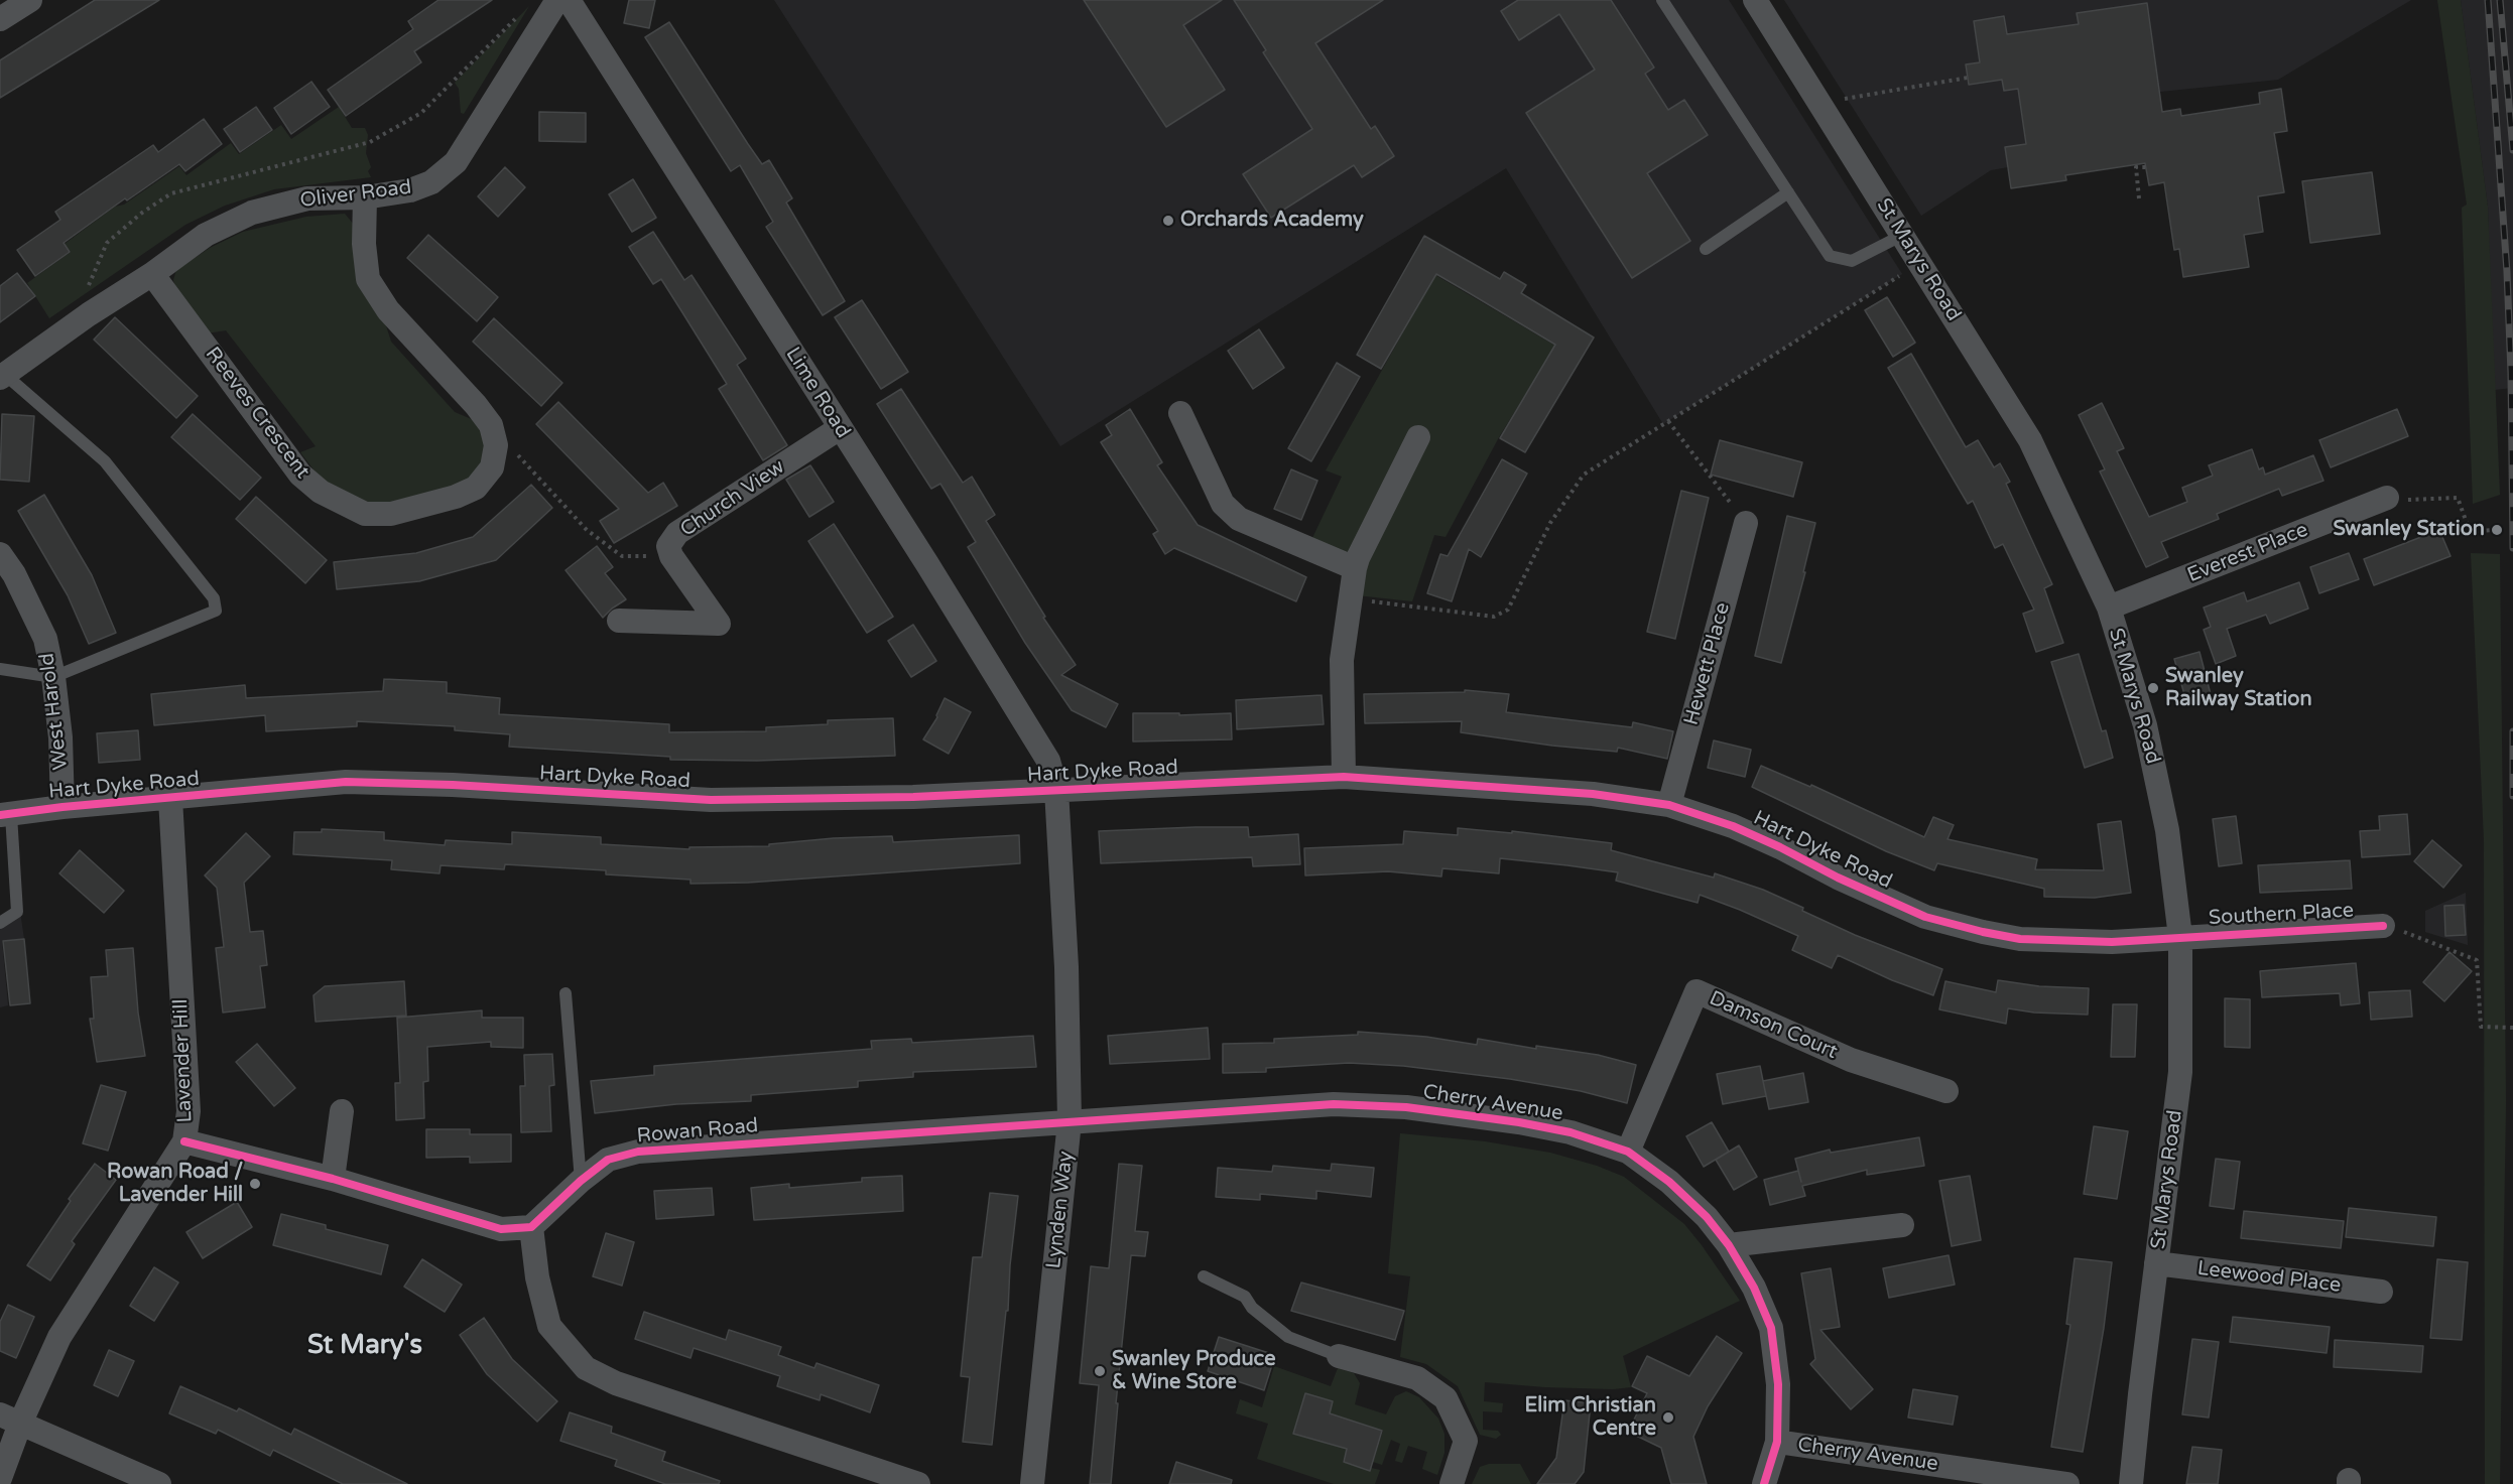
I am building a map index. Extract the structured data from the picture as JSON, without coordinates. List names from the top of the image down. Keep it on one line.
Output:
{"streets":{"street":["Oliver Road","St Marys Road","Lime Road","Reeves Crescent","Church View","Everest Place","Hewett Place","West Harold","Hart Dyke Road","Southern Place","Damson Court","Lavender Hill","Cherry Avenue","Rowan Road","Lynden Way","Leewood Place"]},"crossings":[["Oliver Road","Reeves Crescent"],["St Marys Road","Everest Place"],["St Marys Road","Hart Dyke Road"],["St Marys Road","Southern Place"],["St Marys Road","Leewood Place"],["Lime Road","Church View"],["Lime Road","Hart Dyke Road"],["Lime Road","Lynden Way"],["Hewett Place","Hart Dyke Road"],["West Harold","Hart Dyke Road"],["Hart Dyke Road","Southern Place"],["Hart Dyke Road","Lavender Hill"],["Hart Dyke Road","Lynden Way"],["Damson Court","Cherry Avenue"],["Cherry Avenue","Rowan Road"],["Cherry Avenue","Lynden Way"],["Rowan Road","Lynden Way"]],"districts":["St Mary's"],"places":["Orchards Academy","Swanley Station","Swanley Railway Station","Rowan Road / Lavender Hill","Swanley Produce & Wine Store","Elim Christian Centre"]}
